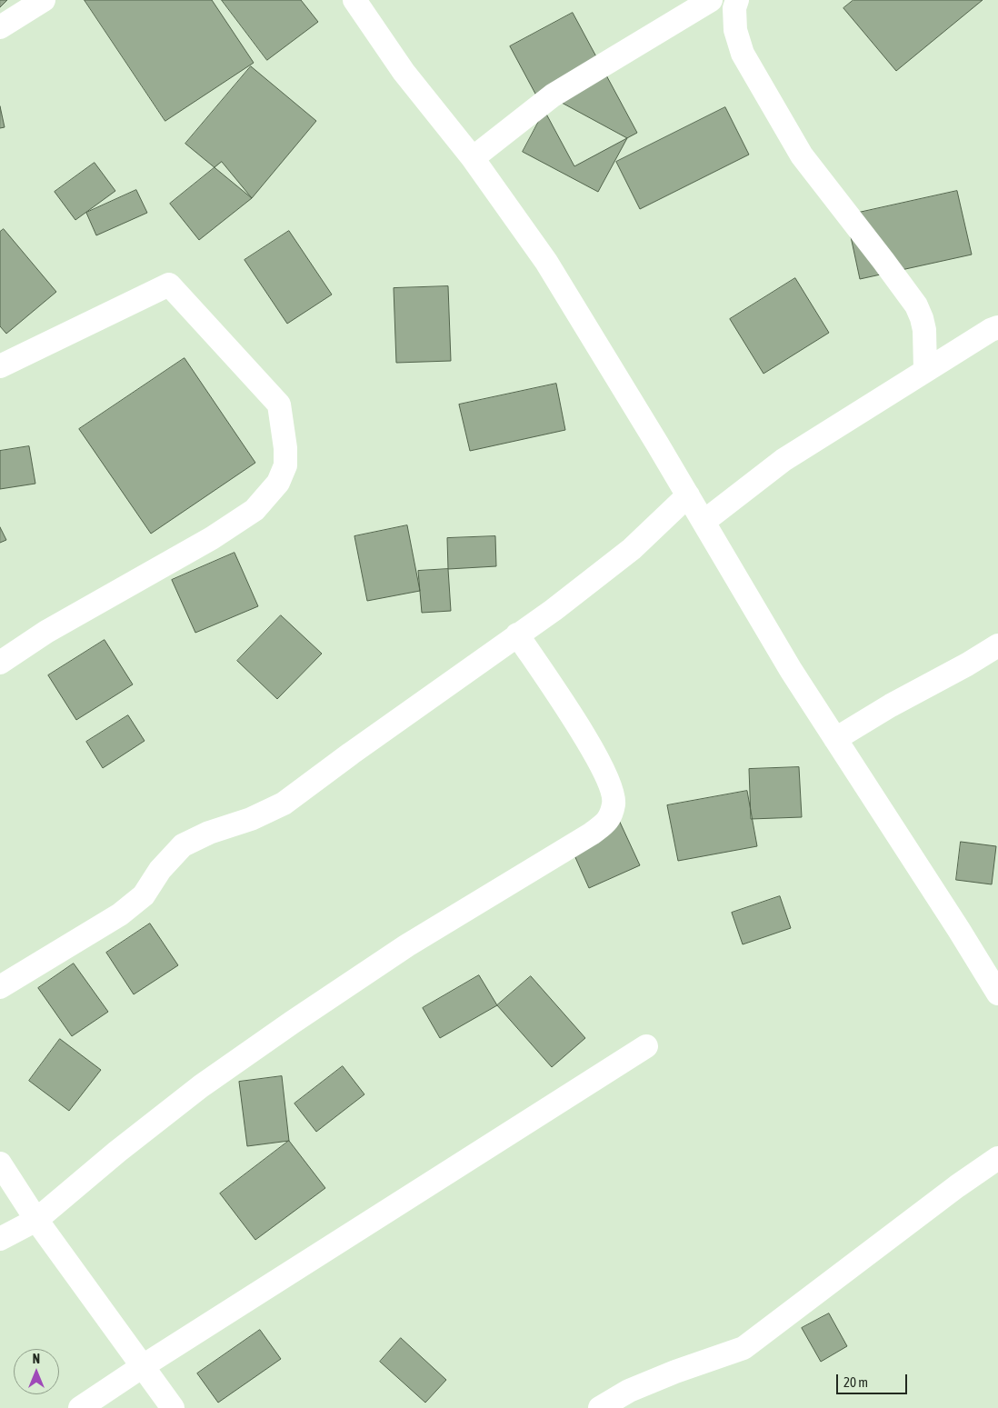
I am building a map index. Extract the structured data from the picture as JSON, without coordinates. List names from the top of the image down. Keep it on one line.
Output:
{"scale_bar":"20 m","north":"top"}
